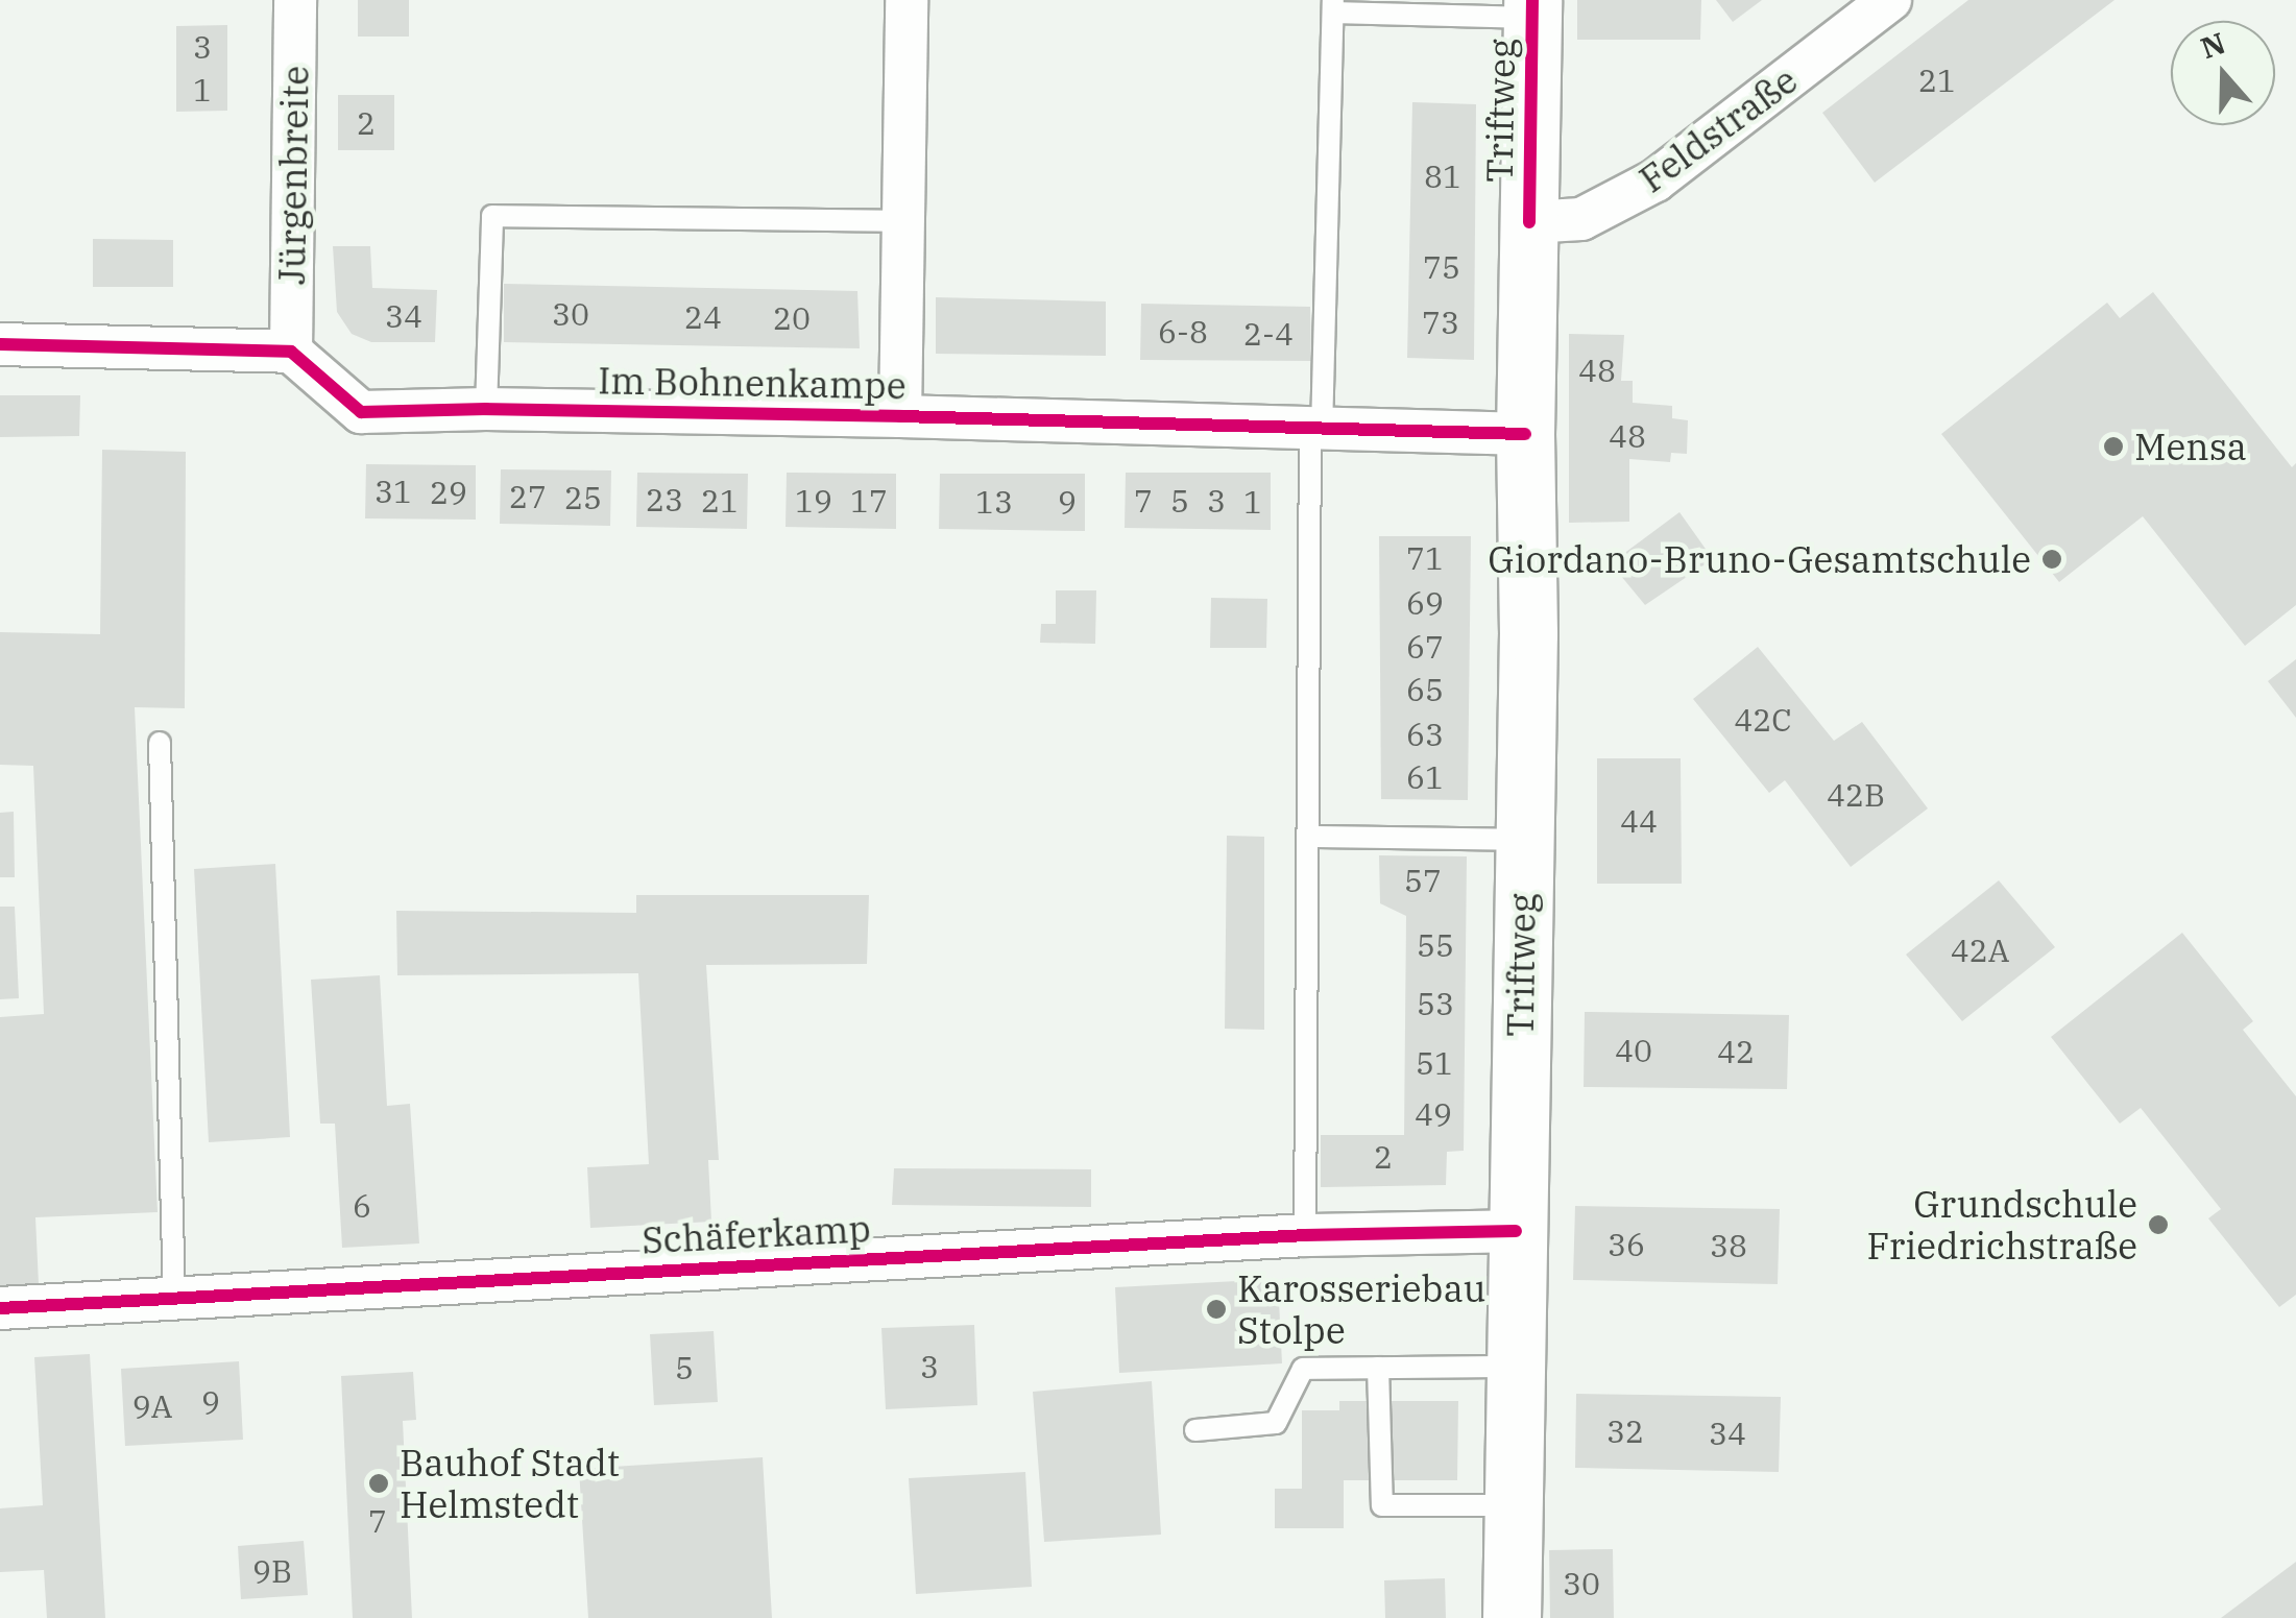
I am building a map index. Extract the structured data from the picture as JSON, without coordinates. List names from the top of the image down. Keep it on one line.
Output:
{"streets":{"main road":["Triftweg"],"street":["Feldstraße","Jürgenbreite","Im Bohnenkampe","Schäferkamp"]},"crossings":[["Triftweg","Feldstraße"],["Triftweg","Im Bohnenkampe"],["Triftweg","Schäferkamp"],["Jürgenbreite","Im Bohnenkampe"]],"places":["Mensa","Giordano-Bruno-Gesamtschule","Grundschule Friedrichstraße","Karosseriebau Stolpe","Bauhof Stadt Helmstedt"],"house_numbers":["3","21","1","2","81","75","30","34","24","20","73","6-8","2-4","48","48","31","29","27","25","23","21","19","17","7","5","3","13","9","1","71","69","67","65","42C","63","61","42B","44","57","55","42A","53","40","42","51","49","2","6","36","38","3","5","9","9A","32","34","7","9B","30"],"north":"top"}
